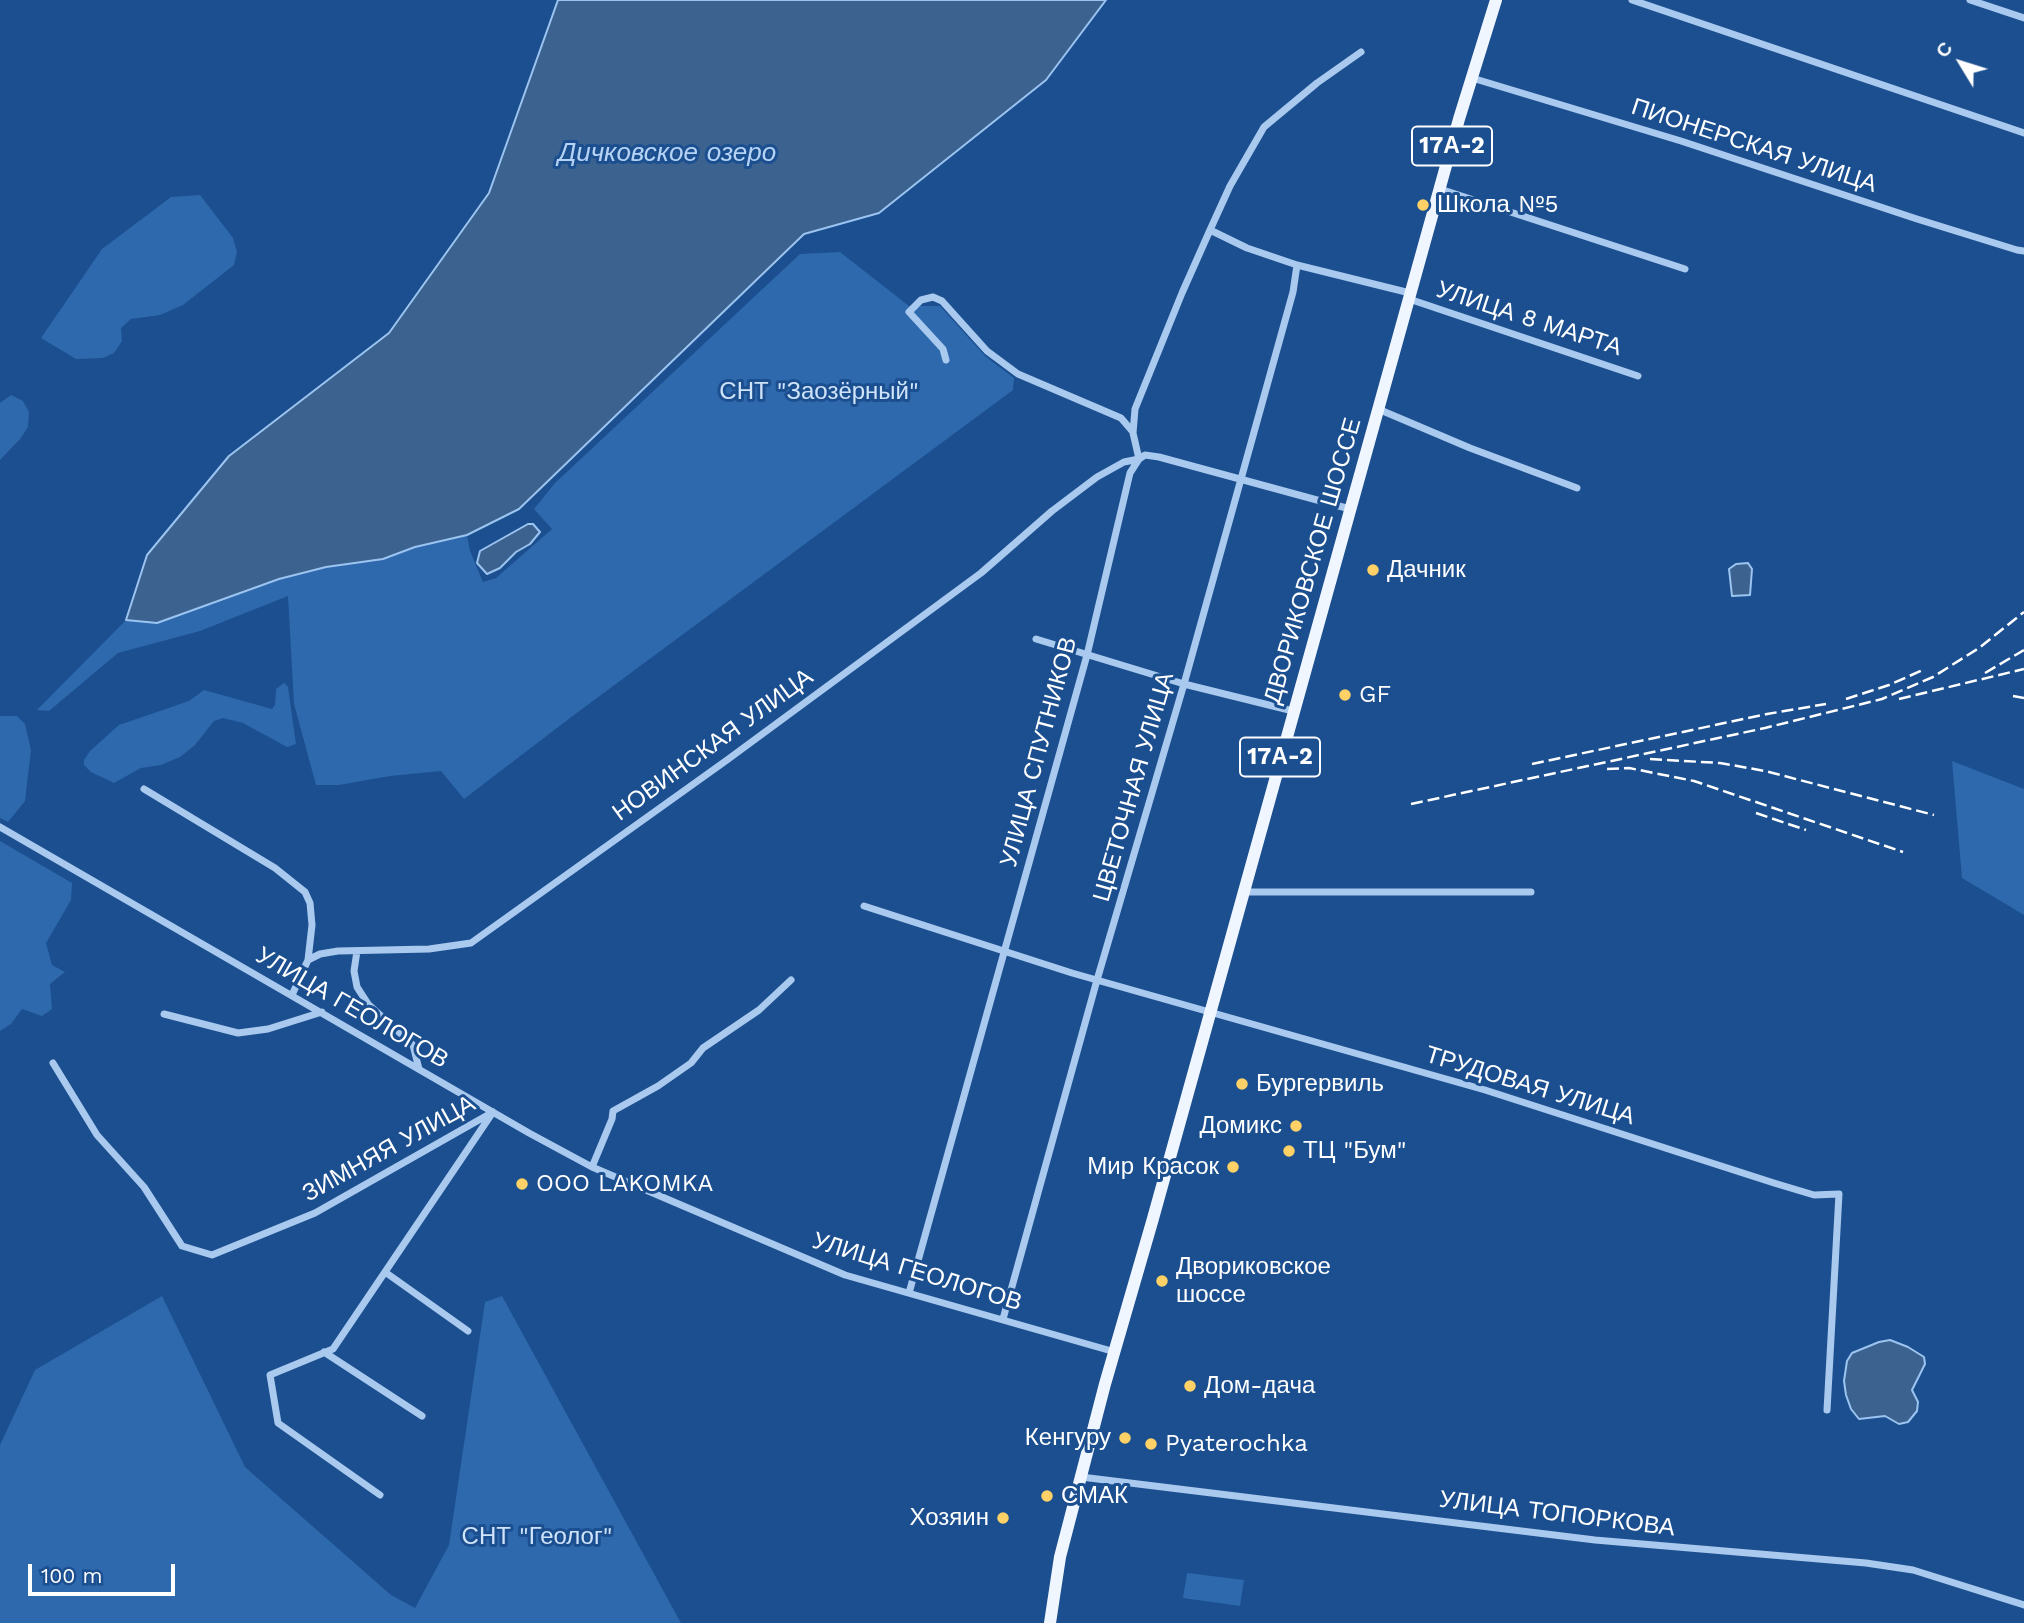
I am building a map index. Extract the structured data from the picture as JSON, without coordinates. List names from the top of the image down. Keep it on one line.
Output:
{"streets":{"main road":["17А-2","ДВОРИКОВСКОЕ ШОССЕ"],"street":["ПИОНЕРСКАЯ УЛИЦА","УЛИЦА 8 МАРТА","НОВИНСКАЯ УЛИЦА","УЛИЦА СПУТНИКОВ","ЦВЕТОЧНАЯ УЛИЦА","УЛИЦА ГЕОЛОГОВ","ТРУДОВАЯ УЛИЦА","ЗИМНЯЯ УЛИЦА","УЛИЦА ТОПОРКОВА"]},"crossings":[["ПИОНЕРСКАЯ УЛИЦА","ДВОРИКОВСКОЕ ШОССЕ"],["УЛИЦА 8 МАРТА","ДВОРИКОВСКОЕ ШОССЕ"],["УЛИЦА 8 МАРТА","ЦВЕТОЧНАЯ УЛИЦА"],["ДВОРИКОВСКОЕ ШОССЕ","УЛИЦА ГЕОЛОГОВ"],["ДВОРИКОВСКОЕ ШОССЕ","ТРУДОВАЯ УЛИЦА"],["ДВОРИКОВСКОЕ ШОССЕ","УЛИЦА ТОПОРКОВА"],["НОВИНСКАЯ УЛИЦА","УЛИЦА СПУТНИКОВ"],["УЛИЦА СПУТНИКОВ","УЛИЦА ГЕОЛОГОВ"],["УЛИЦА СПУТНИКОВ","ТРУДОВАЯ УЛИЦА"],["ЦВЕТОЧНАЯ УЛИЦА","УЛИЦА ГЕОЛОГОВ"],["ЦВЕТОЧНАЯ УЛИЦА","ТРУДОВАЯ УЛИЦА"],["УЛИЦА ГЕОЛОГОВ","ЗИМНЯЯ УЛИЦА"]],"water":["Дичковское озеро"],"parks":["СНТ \"Заозёрный\"","СНТ \"Геолог\""],"places":["Школа №5","Дачник","GF","Бургервиль","Домикс","ТЦ \"Бум\"","Мир Красок","OOO LAKOMKA","Двориковское шоссе","Дом-дача","Кенгуру","Pyaterochka","СМАК","Хозяин"],"scale_bar":"100 m","north":"top left"}
